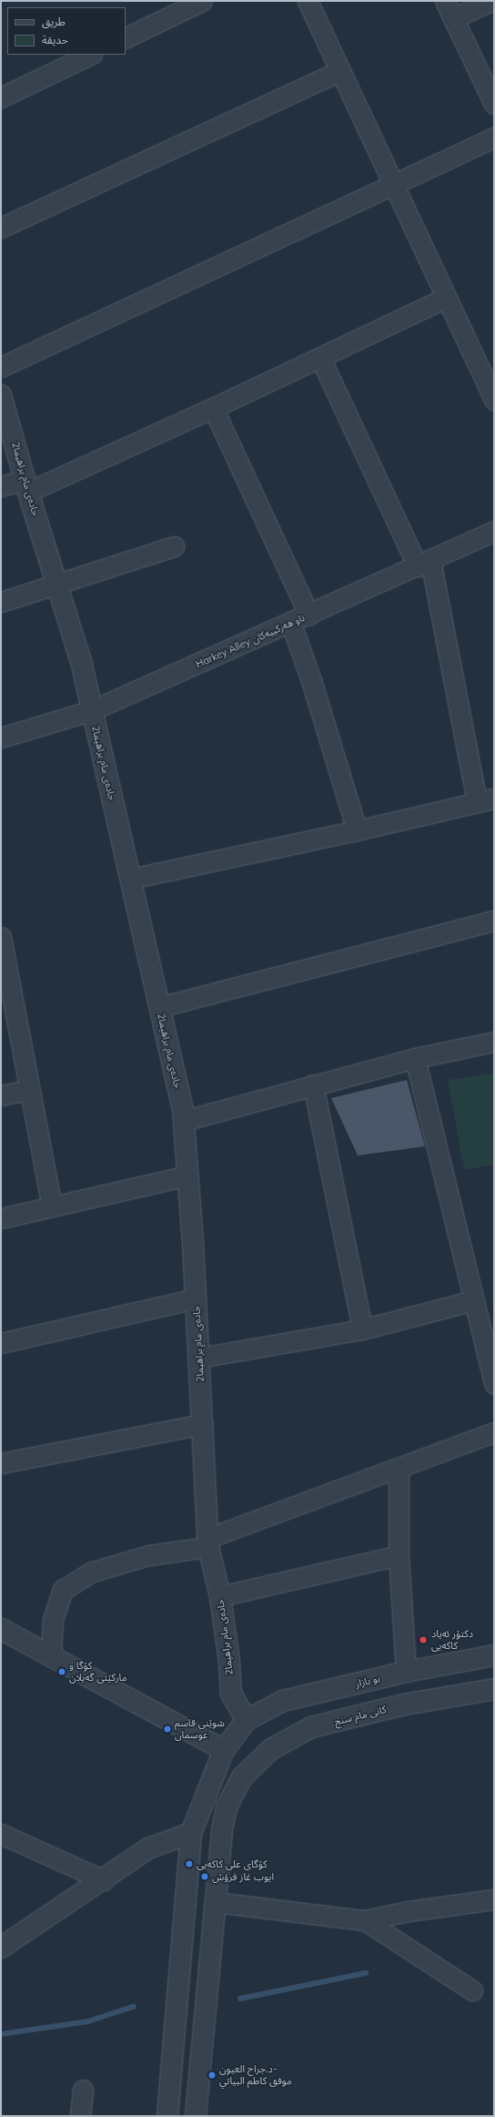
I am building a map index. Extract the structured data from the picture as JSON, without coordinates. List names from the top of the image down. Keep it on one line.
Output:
{"streets":{"street":["جادەی مام براهیما2","Harkey Alley ناو هەركييەكان","بو بازار","کانی مام سنج"]},"crossings":[["جادەی مام براهیما2","Harkey Alley ناو هەركييەكان"],["جادەی مام براهیما2","بو بازار"]],"places":["دکتۆر ئەیاد کاکەیی","کۆگا و مارکێتی گەیلان","شوێنی قاسم عوسمان","کۆگای علی کاکەیی","ايوب غاز فرؤش","د.جراح العيون- موفق كاطم البياتي"],"legend":["طريق","حديقة"]}
